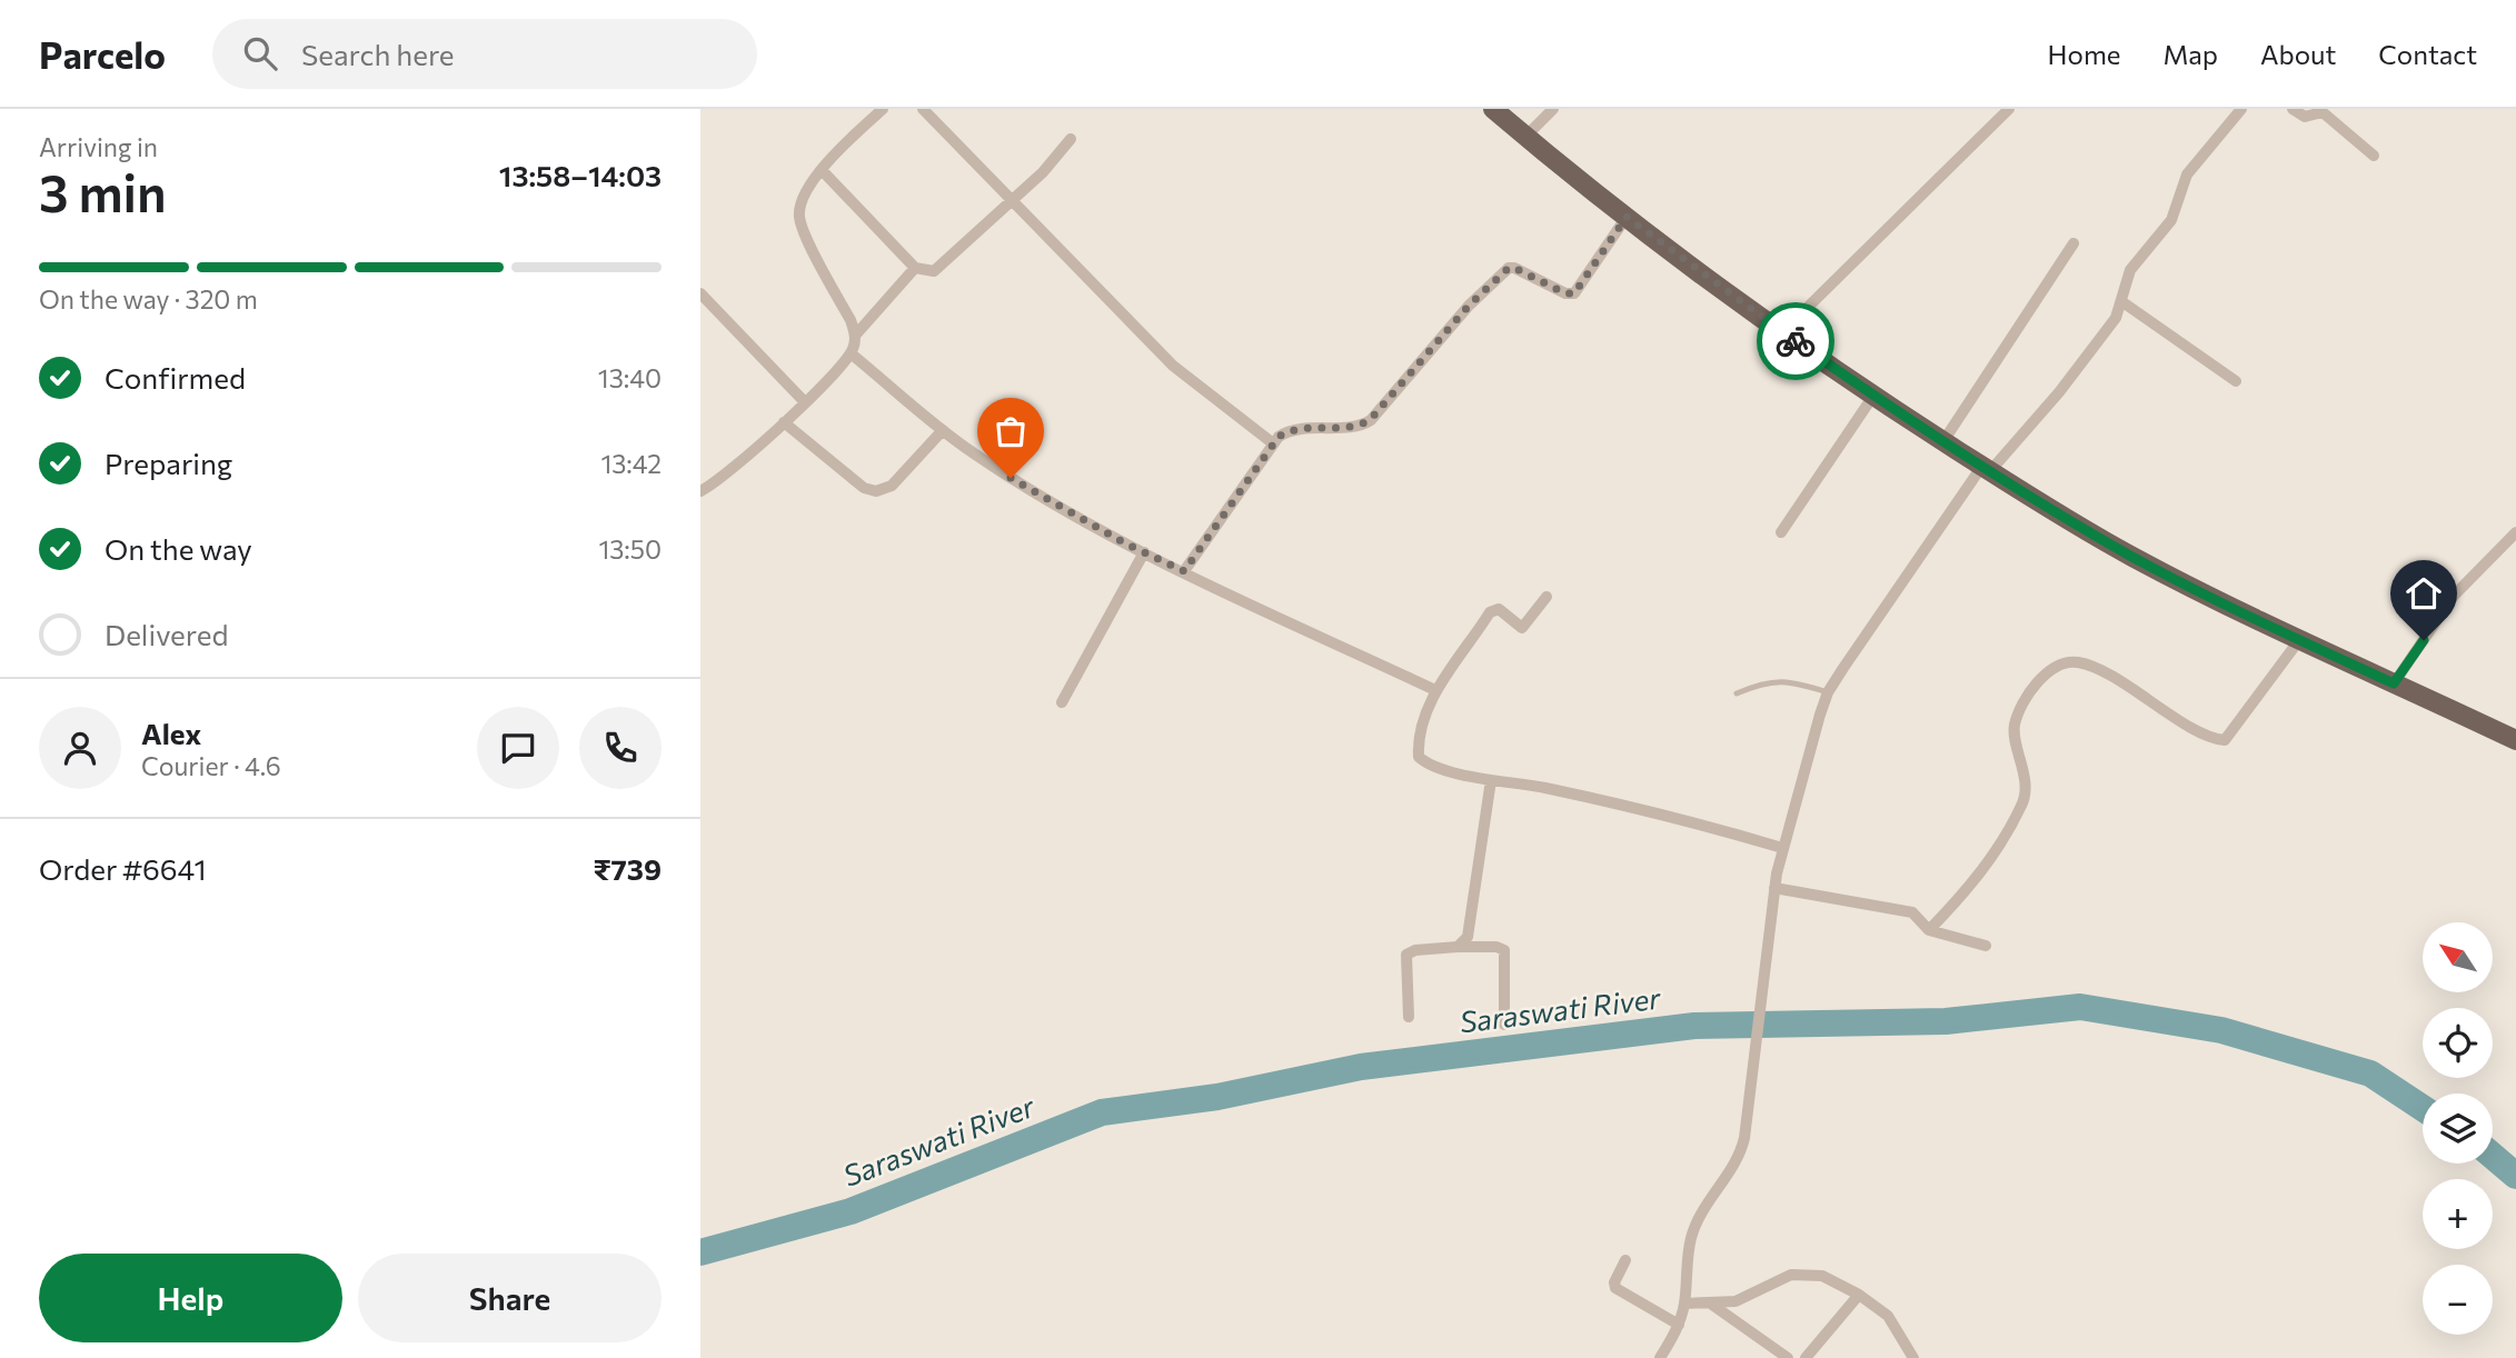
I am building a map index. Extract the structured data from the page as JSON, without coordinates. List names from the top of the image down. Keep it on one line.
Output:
{"water":["Saraswati River"],"north":"top left","page":{"header":"Parcelo","search":"Search here","nav":["Home","Map","About","Contact"],"heading":["3 min","Arriving in","13:58–14:03"],"panel":["Alex","Courier · 4.6","Order #6641","₹739"],"bar":"On the way · 320 m","list":[["Confirmed","13:40"],["Preparing","13:42"],["On the way","13:50"],"Delivered"],"map_buttons":["+","−"],"buttons":["Help","Share"]}}
